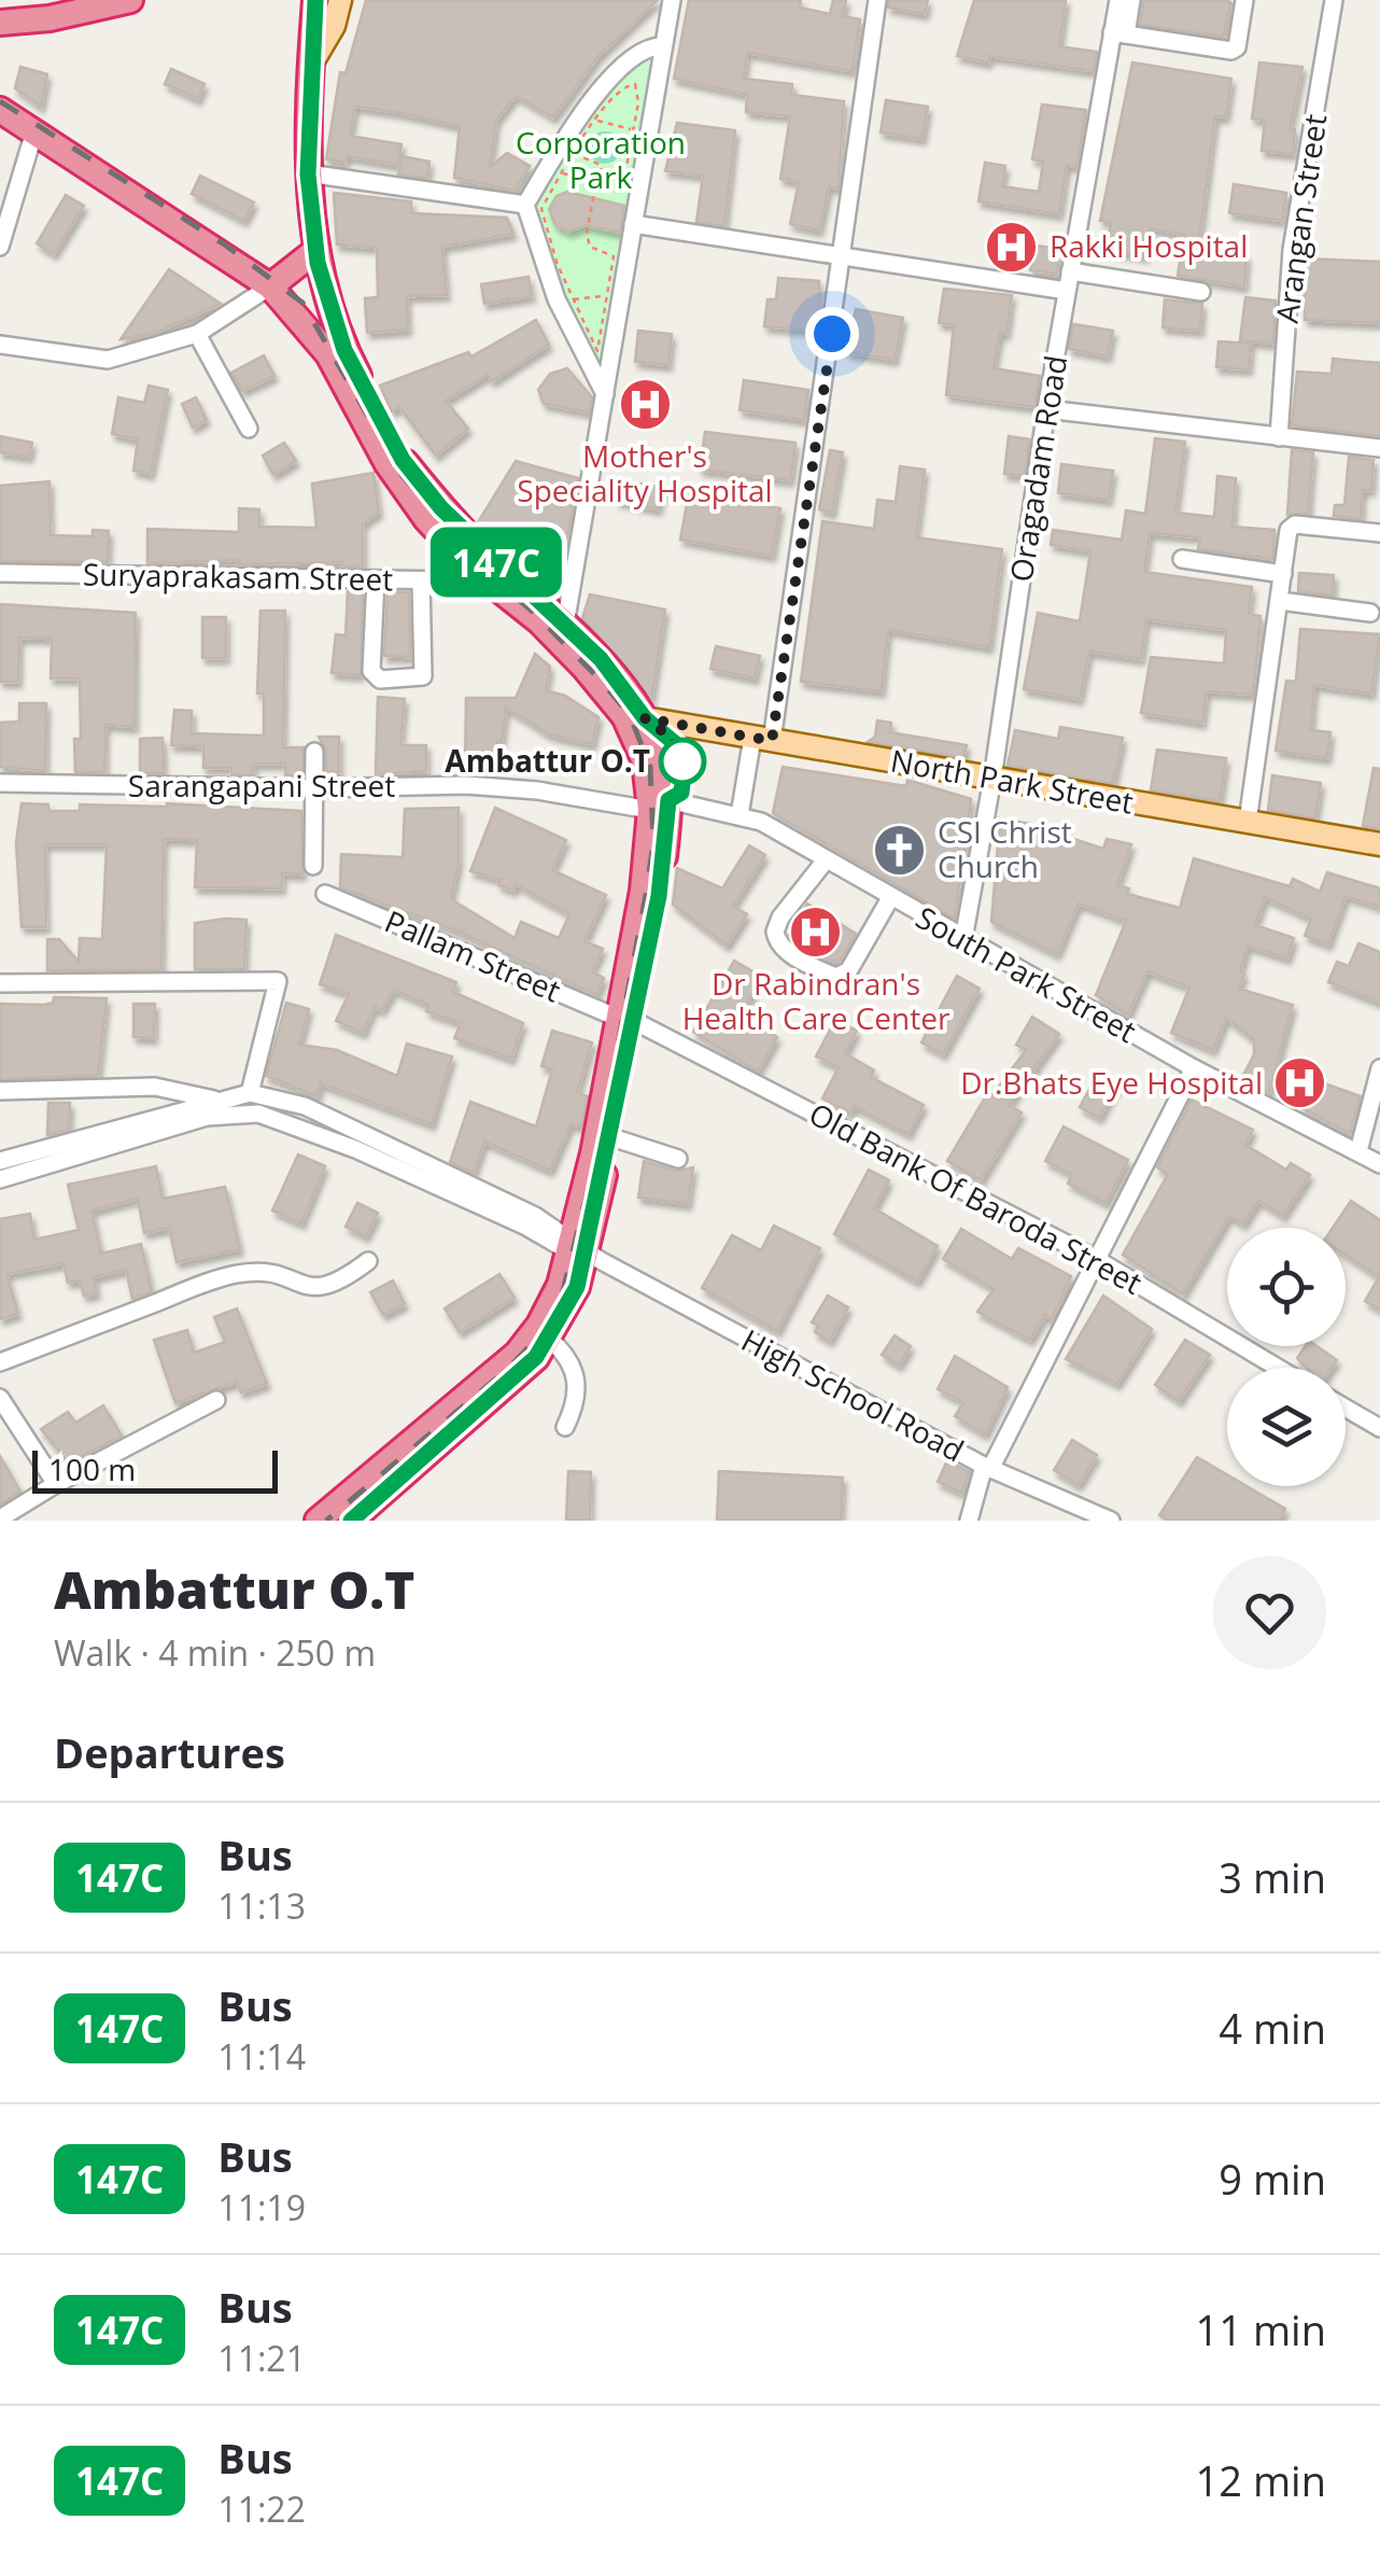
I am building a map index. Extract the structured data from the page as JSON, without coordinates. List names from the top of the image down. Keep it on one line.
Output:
{"streets":{"main road":["North Park Street"],"street":["Arangan Street","Oragadam Road","Suryaprakasam Street","Sarangapani Street","Pallam Street","South Park Street","Old Bank Of Baroda Street","High School Road"]},"crossings":[["Oragadam Road","North Park Street"],["Oragadam Road","South Park Street"],["Sarangapani Street","South Park Street"],["Pallam Street","Old Bank Of Baroda Street"]],"parks":["Corporation Park"],"places":{"hospital":["Rakki Hospital","Mother's Speciality Hospital","Dr Rabindran's Health Care Center","Dr.Bhats Eye Hospital"],"other":["Ambattur O.T"],"church":["CSI Christ Church"]},"lines":["bus line 147C"],"scale_bar":"100 m","page":{"on_map":"147C","scale":"100 m","heading":[["Ambattur O.T","Walk · 4 min · 250 m"],"Departures"],"list":[{"mark":"147C","name":"Bus","note":"11:13","value":"3 min"},{"mark":"147C","name":"Bus","note":"11:14","value":"4 min"},{"mark":"147C","name":"Bus","note":"11:19","value":"9 min"},{"mark":"147C","name":"Bus","note":"11:21","value":"11 min"},{"mark":"147C","name":"Bus","note":"11:22","value":"12 min"}]}}
